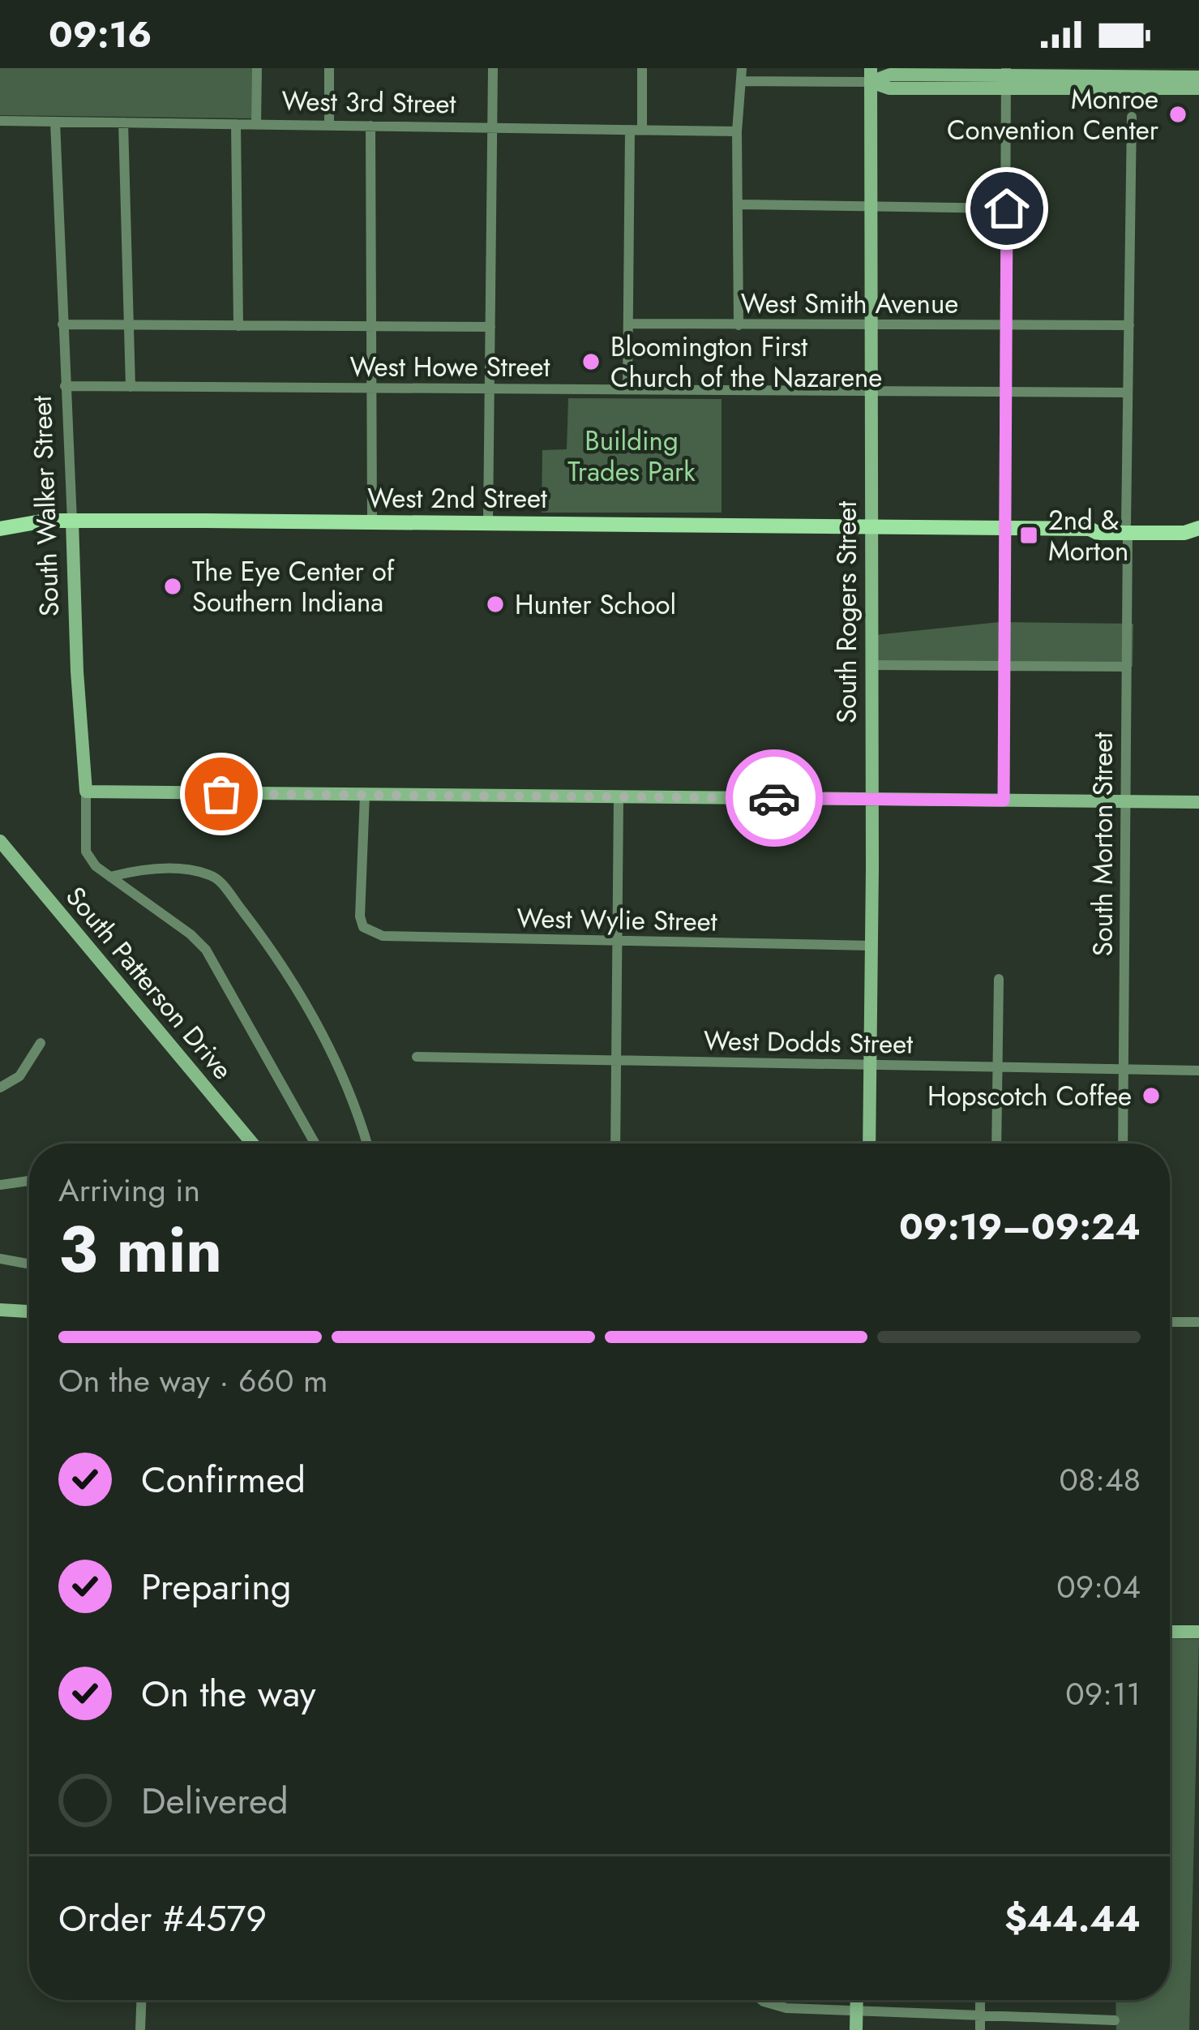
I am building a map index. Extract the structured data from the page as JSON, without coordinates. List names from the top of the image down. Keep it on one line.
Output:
{"streets":{"main road":["West 2nd Street"],"street":["West 3rd Street","West Smith Avenue","West Howe Street","South Walker Street","South Rogers Street","South Morton Street","West Wylie Street","South Patterson Drive","West Dodds Street"]},"crossings":[["West 3rd Street","South Walker Street"],["West Smith Avenue","South Rogers Street"],["West Smith Avenue","South Morton Street"],["West Howe Street","South Walker Street"],["West Howe Street","South Rogers Street"],["West Howe Street","South Morton Street"],["West 2nd Street","South Walker Street"],["West 2nd Street","South Rogers Street"],["West 2nd Street","South Morton Street"],["South Rogers Street","West Wylie Street"],["South Rogers Street","West Dodds Street"],["South Morton Street","West Dodds Street"]],"parks":["Building Trades Park"],"places":{"other":["Monroe Convention Center","Bloomington First Church of the Nazarene","The Eye Center of Southern Indiana","Hunter School","Hopscotch Coffee"],"transit":["2nd & Morton"]},"page":{"status":"09:16","heading":["3 min","Arriving in","09:19–09:24"],"panel":["Order #4579","$44.44"],"bar":"On the way · 660 m","list":[["Confirmed","08:48"],["Preparing","09:04"],["On the way","09:11"],"Delivered"]}}
